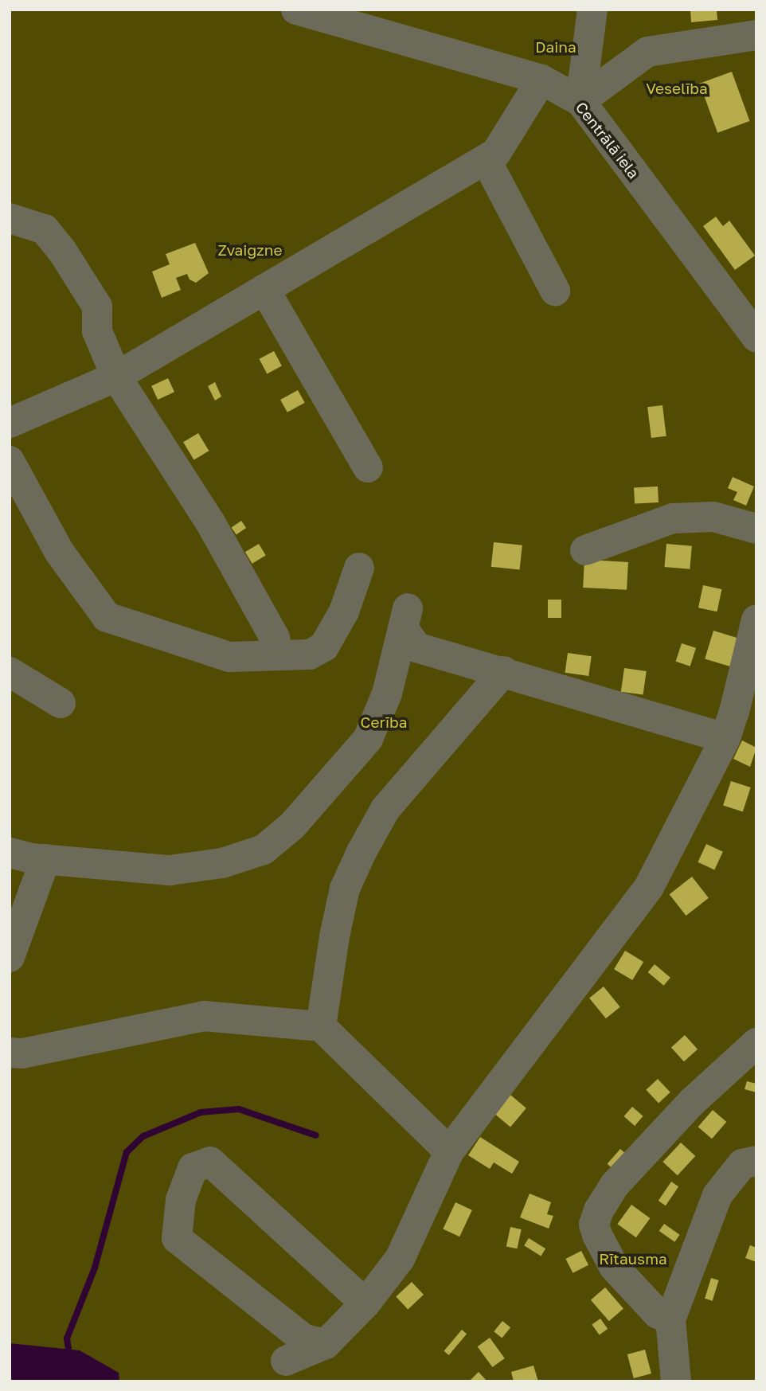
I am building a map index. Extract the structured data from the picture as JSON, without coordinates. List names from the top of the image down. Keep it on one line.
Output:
{"streets":{"street":["Centrālā iela"]},"parks":["Daina","Veselība","Zvaigzne","Cerība","Rītausma"]}
